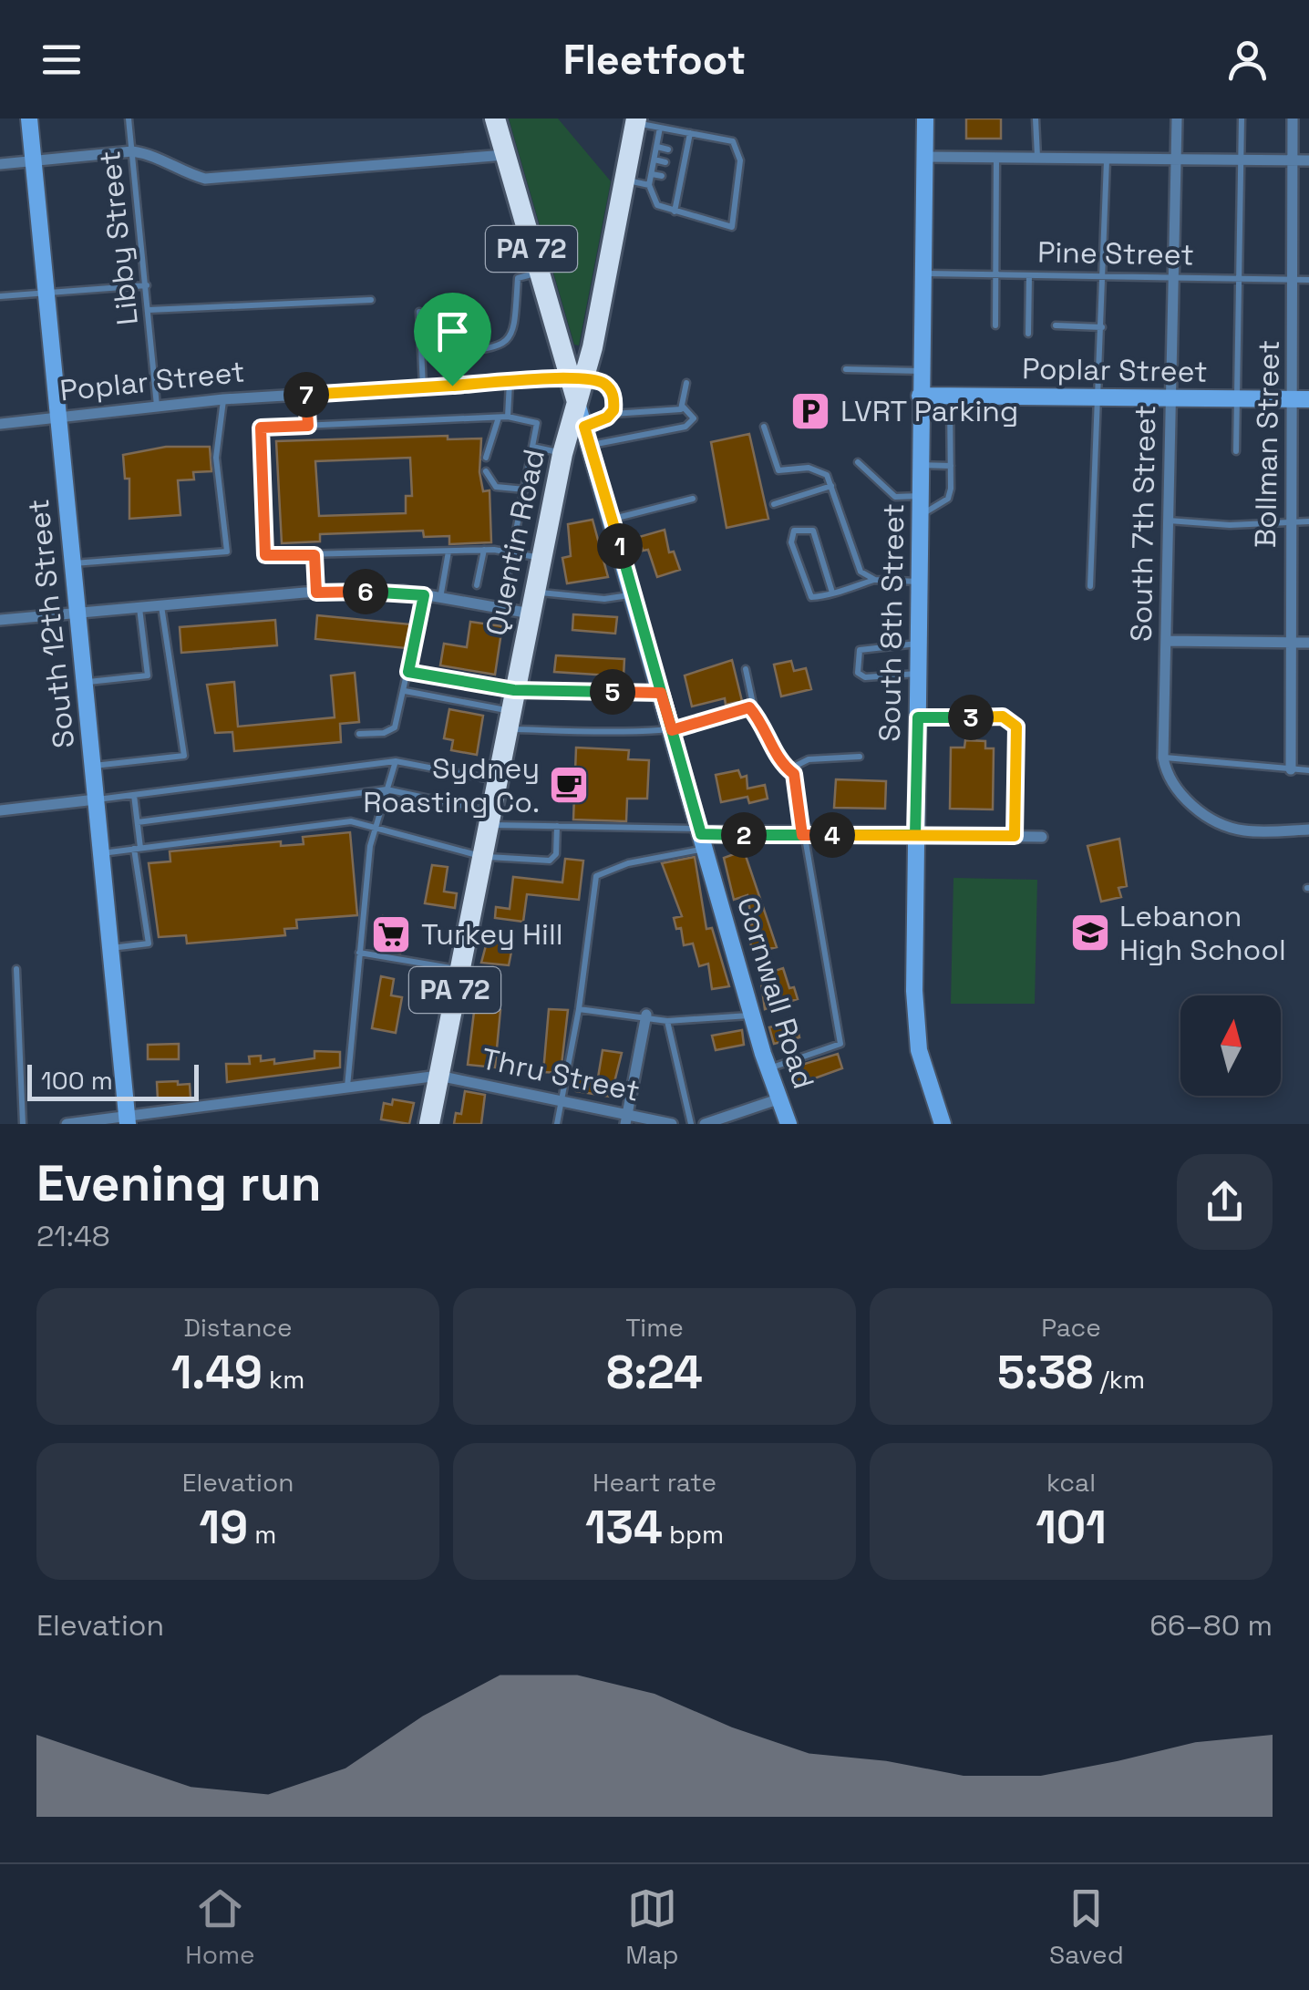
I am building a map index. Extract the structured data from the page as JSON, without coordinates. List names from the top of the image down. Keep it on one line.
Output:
{"streets":{"highway":["PA 72","Quentin Road"],"main road":["Poplar Street","South 8th Street","South 12th Street","Cornwall Road"],"street":["Bollman Street","South 7th Street","Thru Street"],"lane":["Libby Street","Pine Street"]},"crossings":[["Libby Street","Poplar Street"],["PA 72","Poplar Street"],["PA 72","Quentin Road"],["Pine Street","Bollman Street"],["Pine Street","South 7th Street"],["Pine Street","South 8th Street"],["Poplar Street","Bollman Street"],["Poplar Street","South 7th Street"],["Poplar Street","Quentin Road"],["Poplar Street","South 8th Street"],["Poplar Street","South 12th Street"],["Quentin Road","Cornwall Road"],["Quentin Road","Thru Street"],["South 12th Street","Thru Street"]],"places":{"parking":["LVRT Parking"],"cafe":["Sydney Roasting Co."],"school or university":["Lebanon High School"],"supermarket":["Turkey Hill"]},"scale_bar":"100 m","north":"top","page":{"header":"Fleetfoot","pins":["7","1","6","5","3","2","4"],"scale":"100 m","heading":["Evening run","21:48"],"stats":[["Distance","1.49 km"],["Time","8:24"],["Pace","5:38 /km"],["Elevation","19 m"],["Heart rate","134 bpm"],["kcal","101"]],"chart":["Elevation","66–80 m"],"tabs":["Home","Map","Saved"]}}
